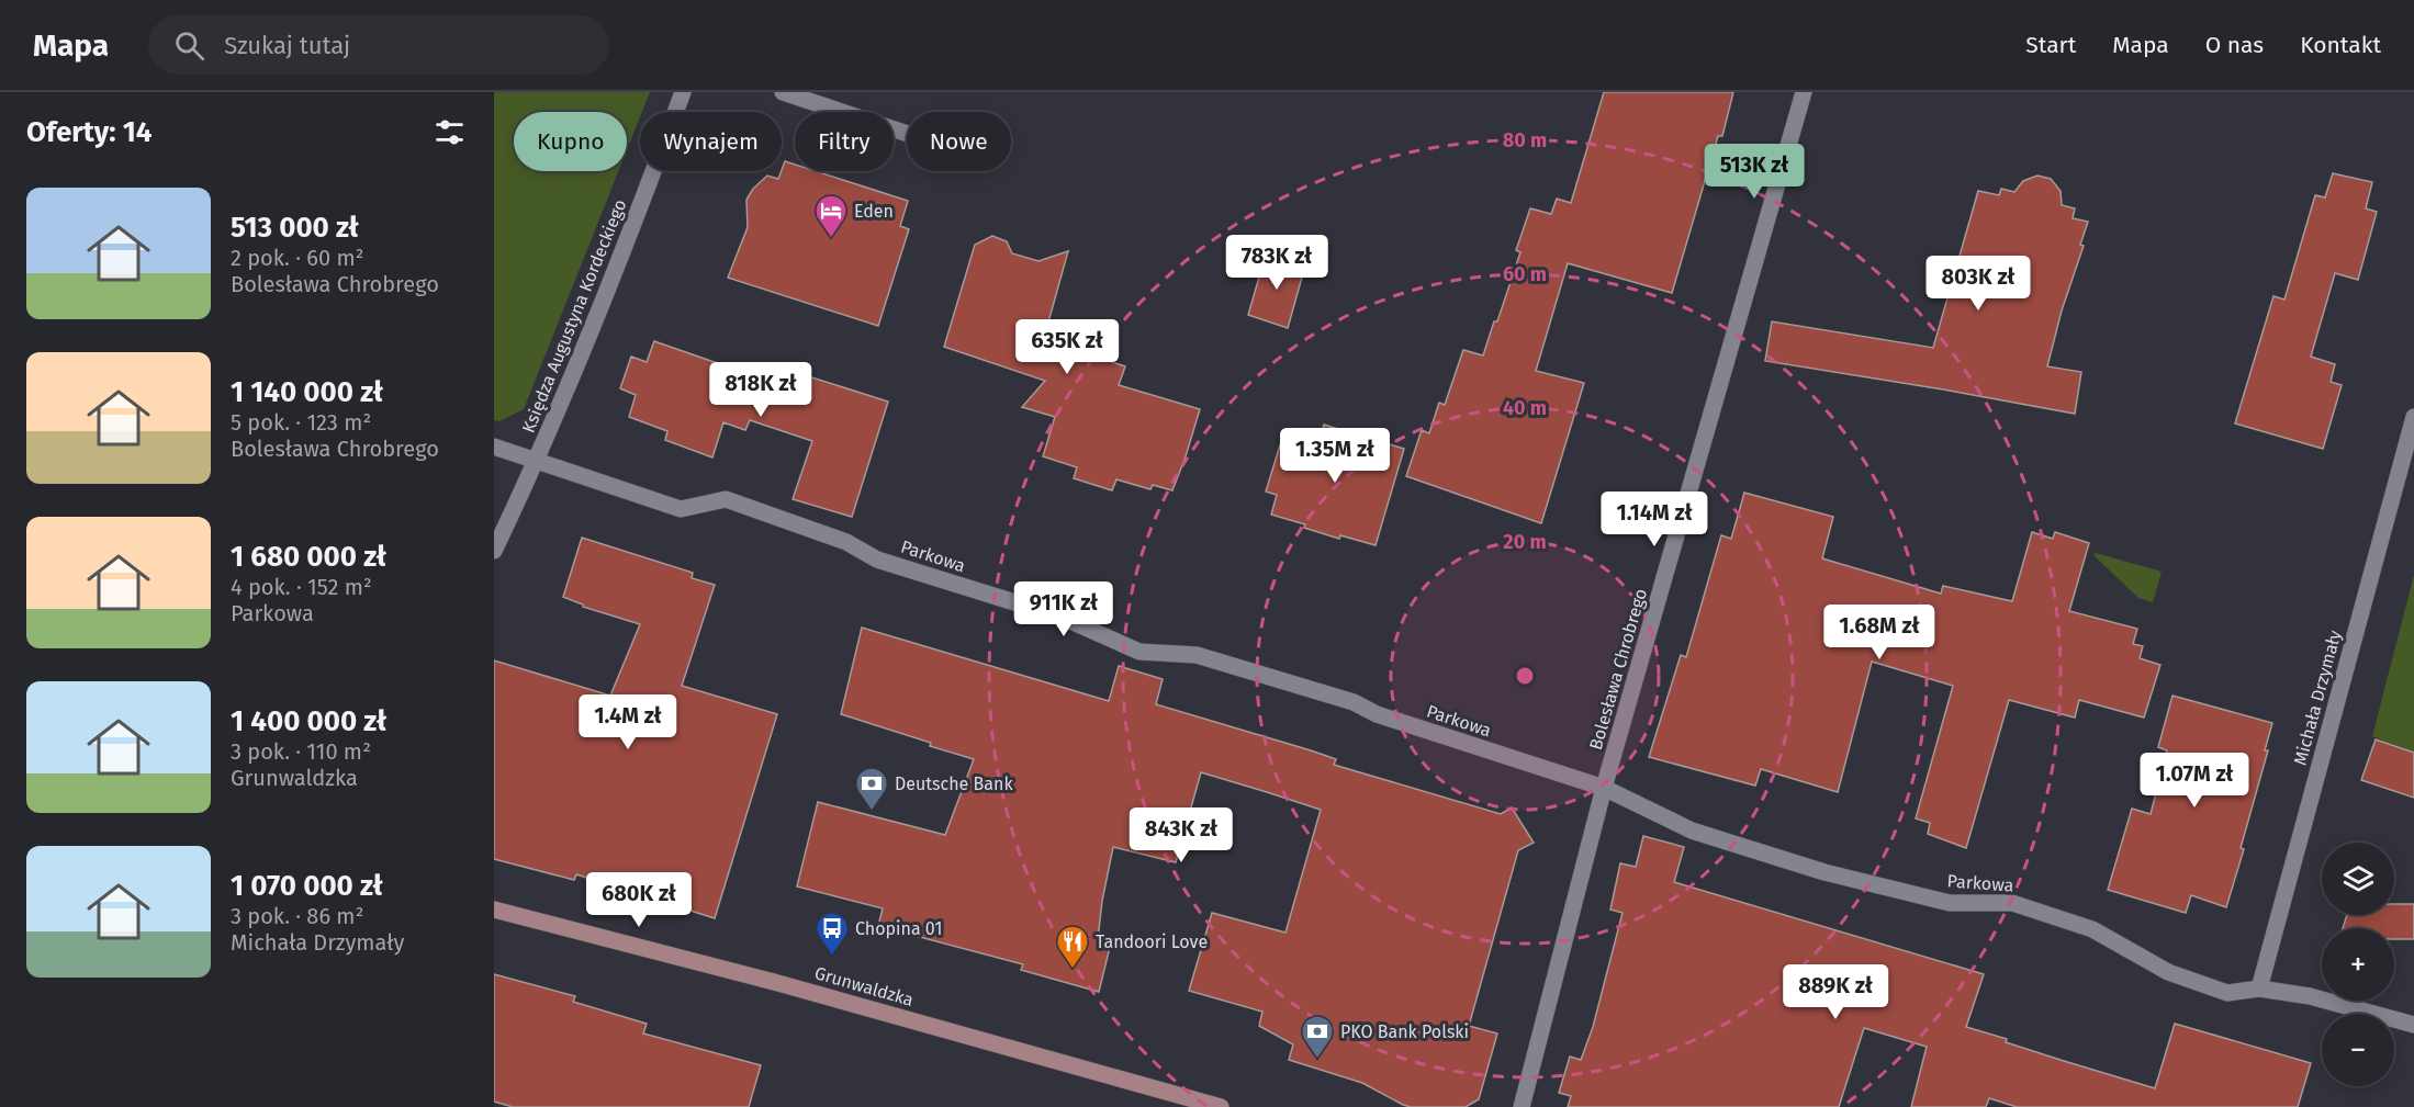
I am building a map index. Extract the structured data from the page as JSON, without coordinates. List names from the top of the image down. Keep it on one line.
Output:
{"streets":{"street":["Księdza Augustyna Kordeckiego","Parkowa","Bolesława Chrobrego","Michała Drzymały","Grunwaldzka"]},"crossings":[["Księdza Augustyna Kordeckiego","Parkowa"],["Parkowa","Bolesława Chrobrego"],["Parkowa","Michała Drzymały"]],"places":{"hotel":["Eden"],"bank":["Deutsche Bank","PKO Bank Polski"],"bus stop":["Chopina 01"],"restaurant":["Tandoori Love"]},"page":{"header":"Mapa","search":"Szukaj tutaj","nav":["Start","Mapa","O nas","Kontakt"],"heading":"Oferty: 14","chip":["Kupno","Wynajem","Filtry","Nowe"],"price":["513K zł","783K zł","803K zł","635K zł","818K zł","1.35M zł","1.14M zł","911K zł","1.68M zł","1.4M zł","1.07M zł","843K zł","680K zł","889K zł"],"list":[{"name":"513 000 zł","note":"2 pok. · 60 m² · Bolesława Chrobrego"},{"name":"1 140 000 zł","note":"5 pok. · 123 m² · Bolesława Chrobrego"},{"name":"1 680 000 zł","note":"4 pok. · 152 m² · Parkowa"},{"name":"1 400 000 zł","note":"3 pok. · 110 m² · Grunwaldzka"},{"name":"1 070 000 zł","note":"3 pok. · 86 m² · Michała Drzymały"}],"map_buttons":["+","−"]},"rings":["80 m","60 m","40 m","20 m"]}
